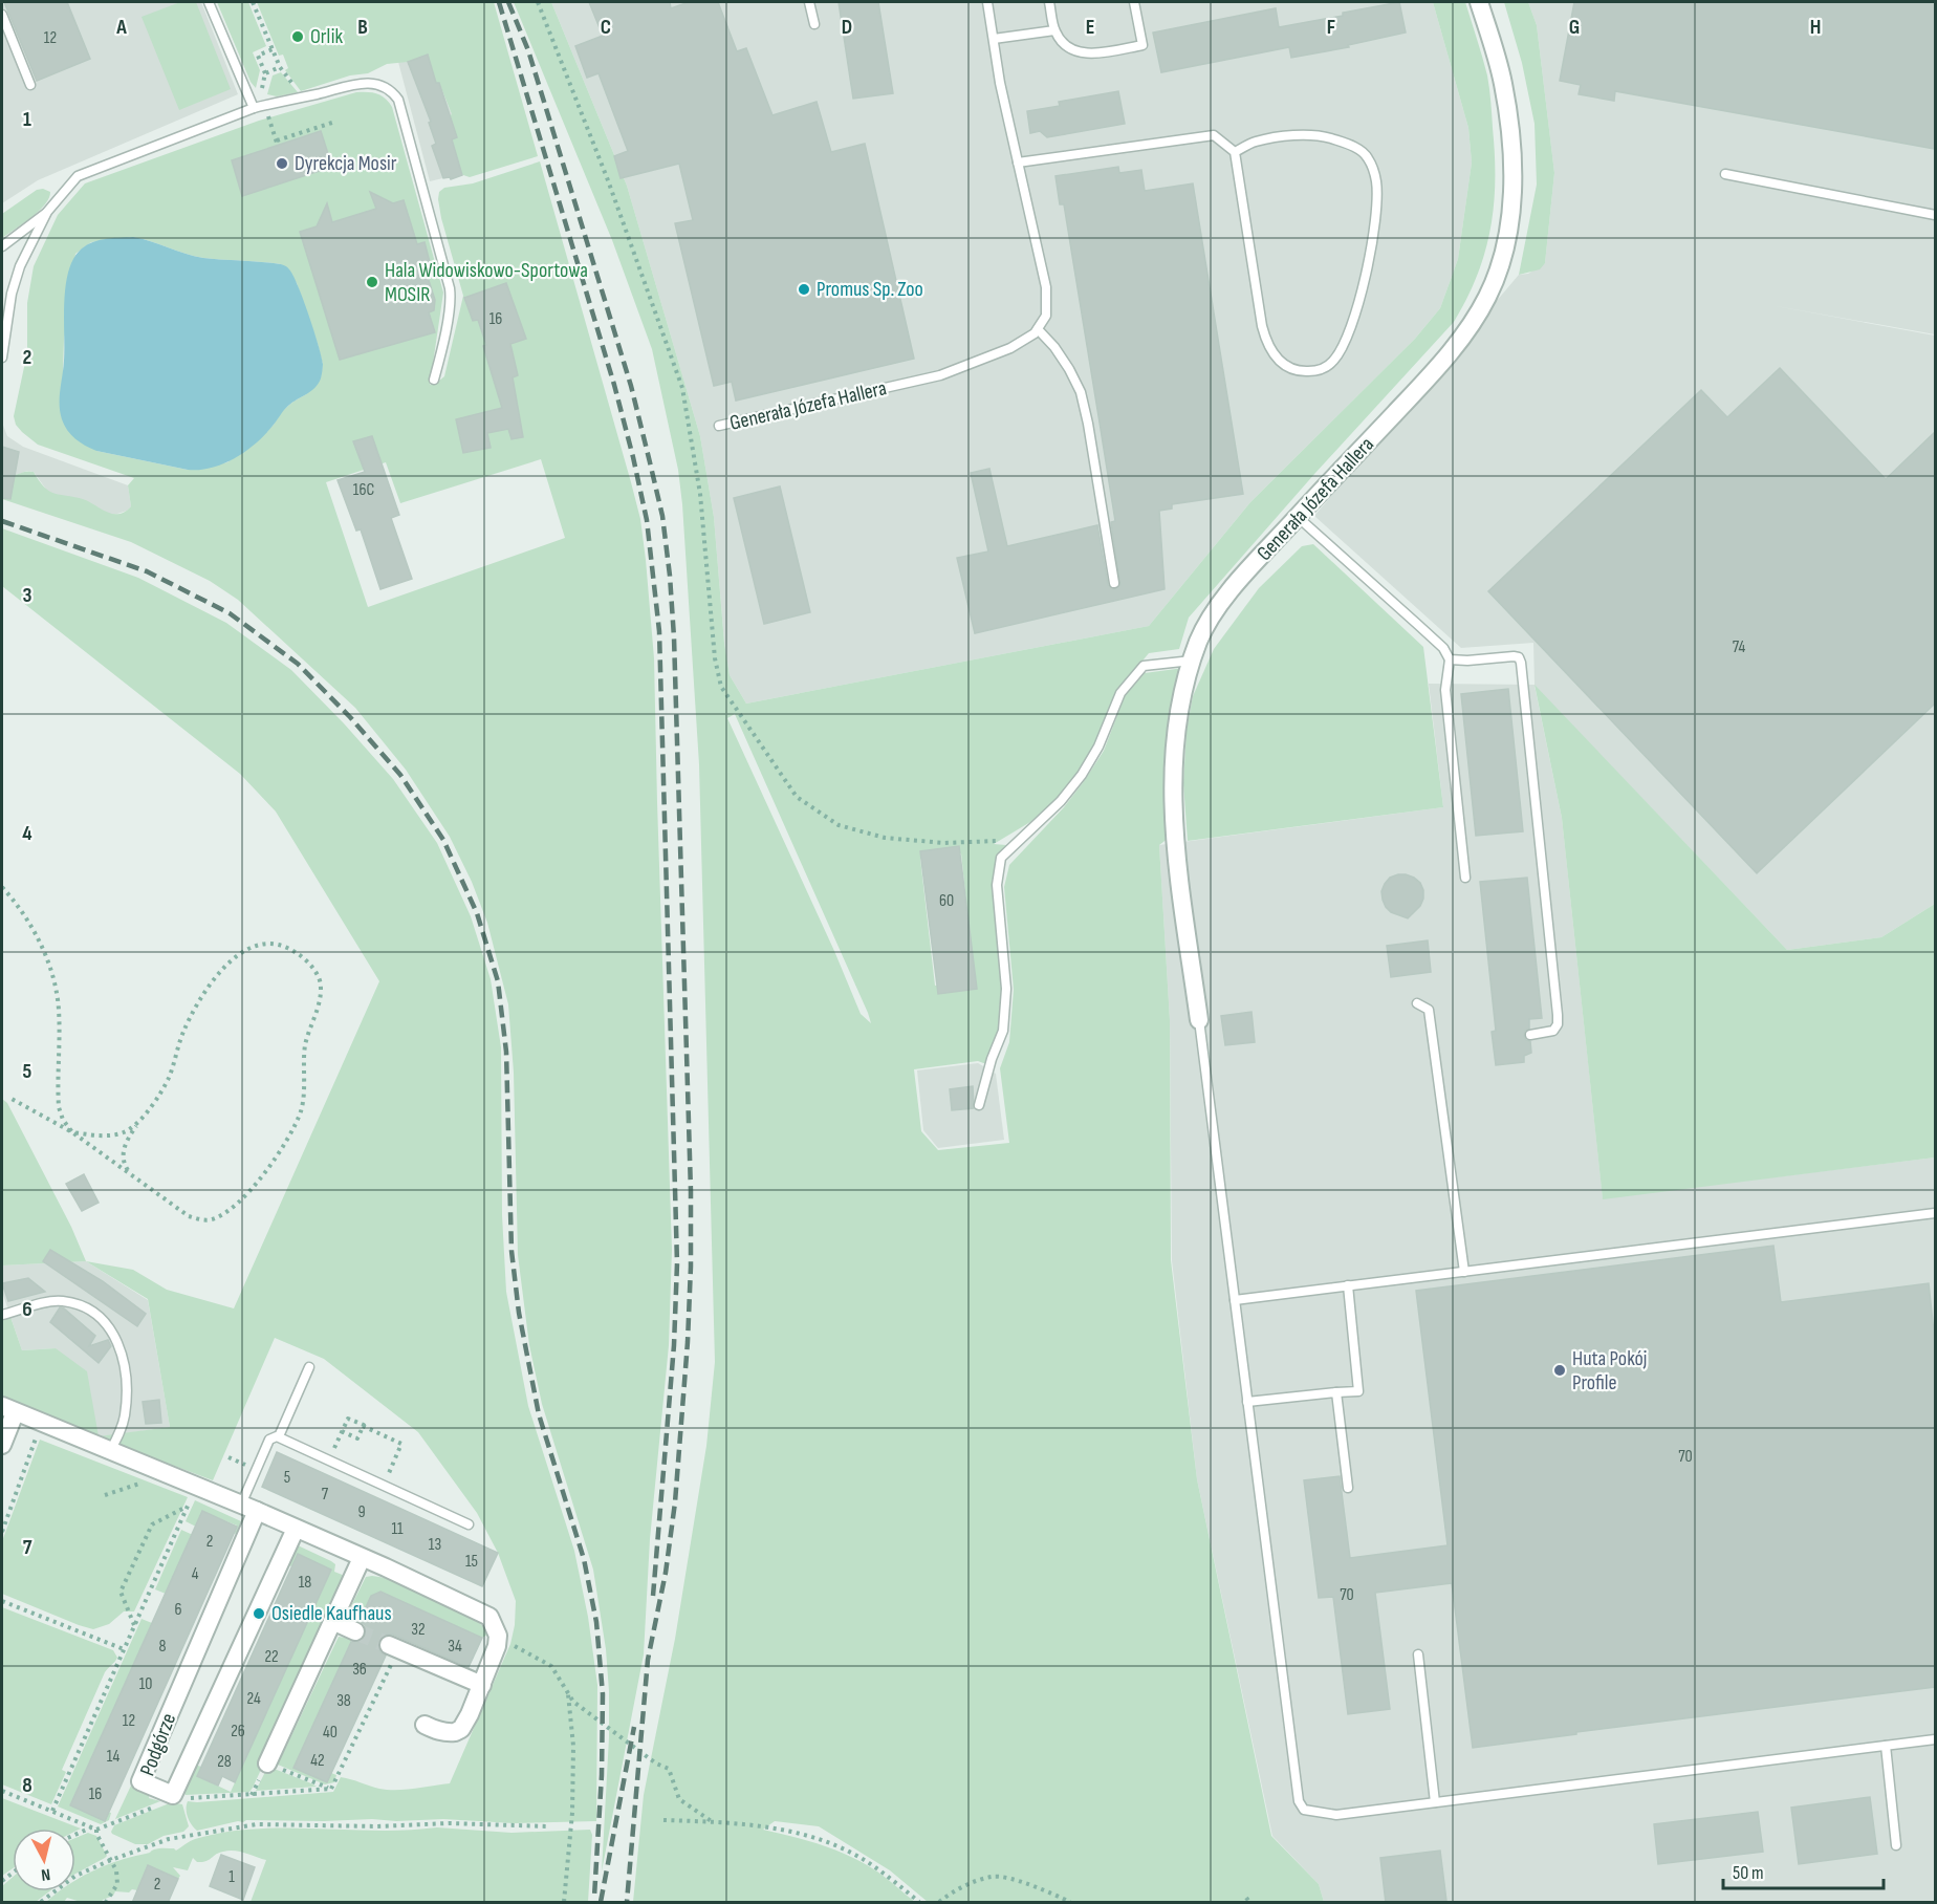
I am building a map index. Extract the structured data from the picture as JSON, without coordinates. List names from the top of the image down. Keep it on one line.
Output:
{"streets":{"street":["Generała Józefa Hallera","Podgórze"]},"places":["Orlik","Dyrekcja Mosir","Hala Widowiskowo-Sportowa MOSIR","Promus Sp. Zoo","Huta Pokój Profile","Osiedle Kaufhaus"],"house_numbers":["12","16","16C","74","60","70","5","7","9","11","2","13","15","4","18","70","6","32","8","34","22","36","10","24","38","12","26","40","14","42","28","16","1","2"],"scale_bar":"50 m","north":"bottom","grid":{"columns":["A","B","C","D","E","F","G","H"],"rows":["1","2","3","4","5","6","7","8"]}}
